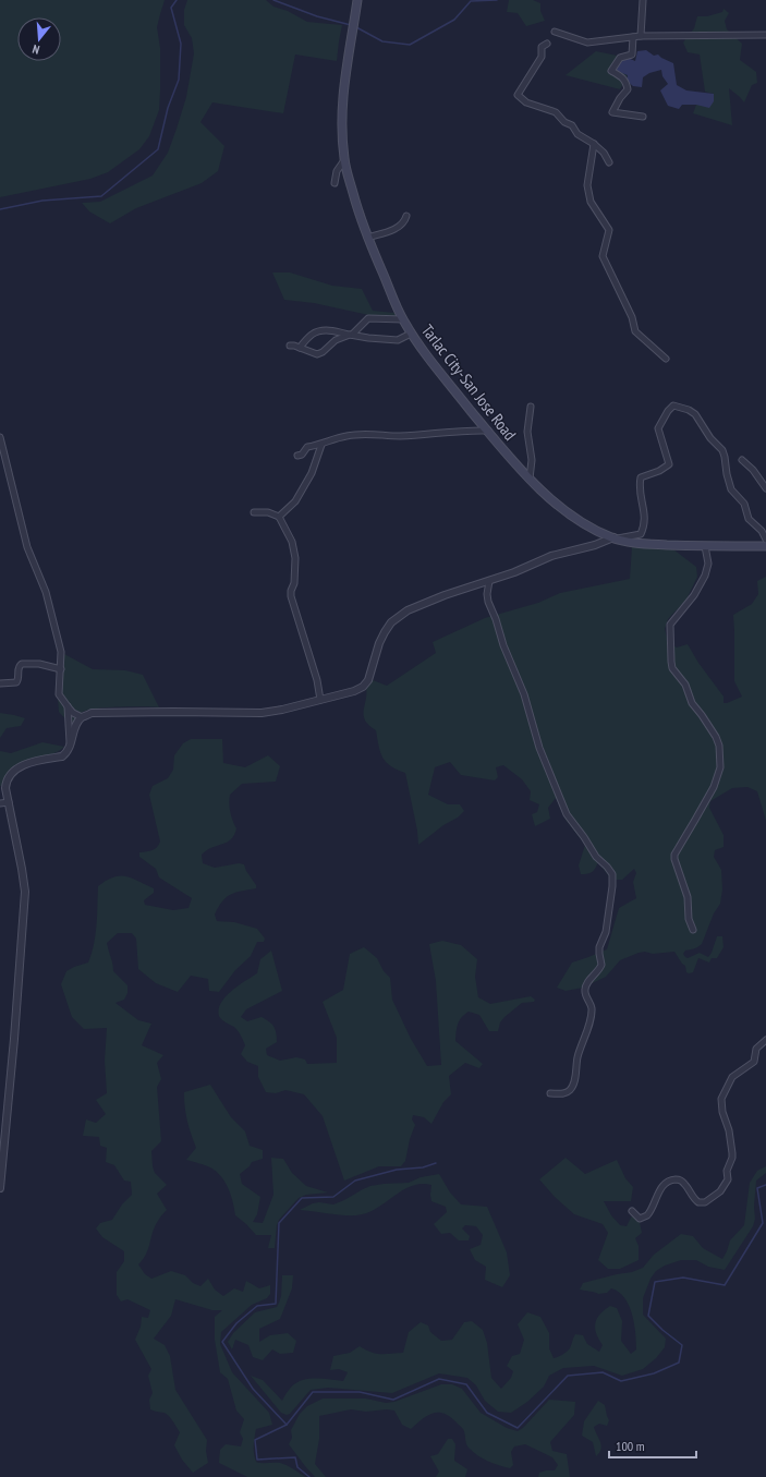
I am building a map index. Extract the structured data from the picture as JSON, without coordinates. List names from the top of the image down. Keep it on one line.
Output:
{"streets":{"main road":["Tarlac City-San Jose Road"]},"scale_bar":"100 m","north":"bottom"}
